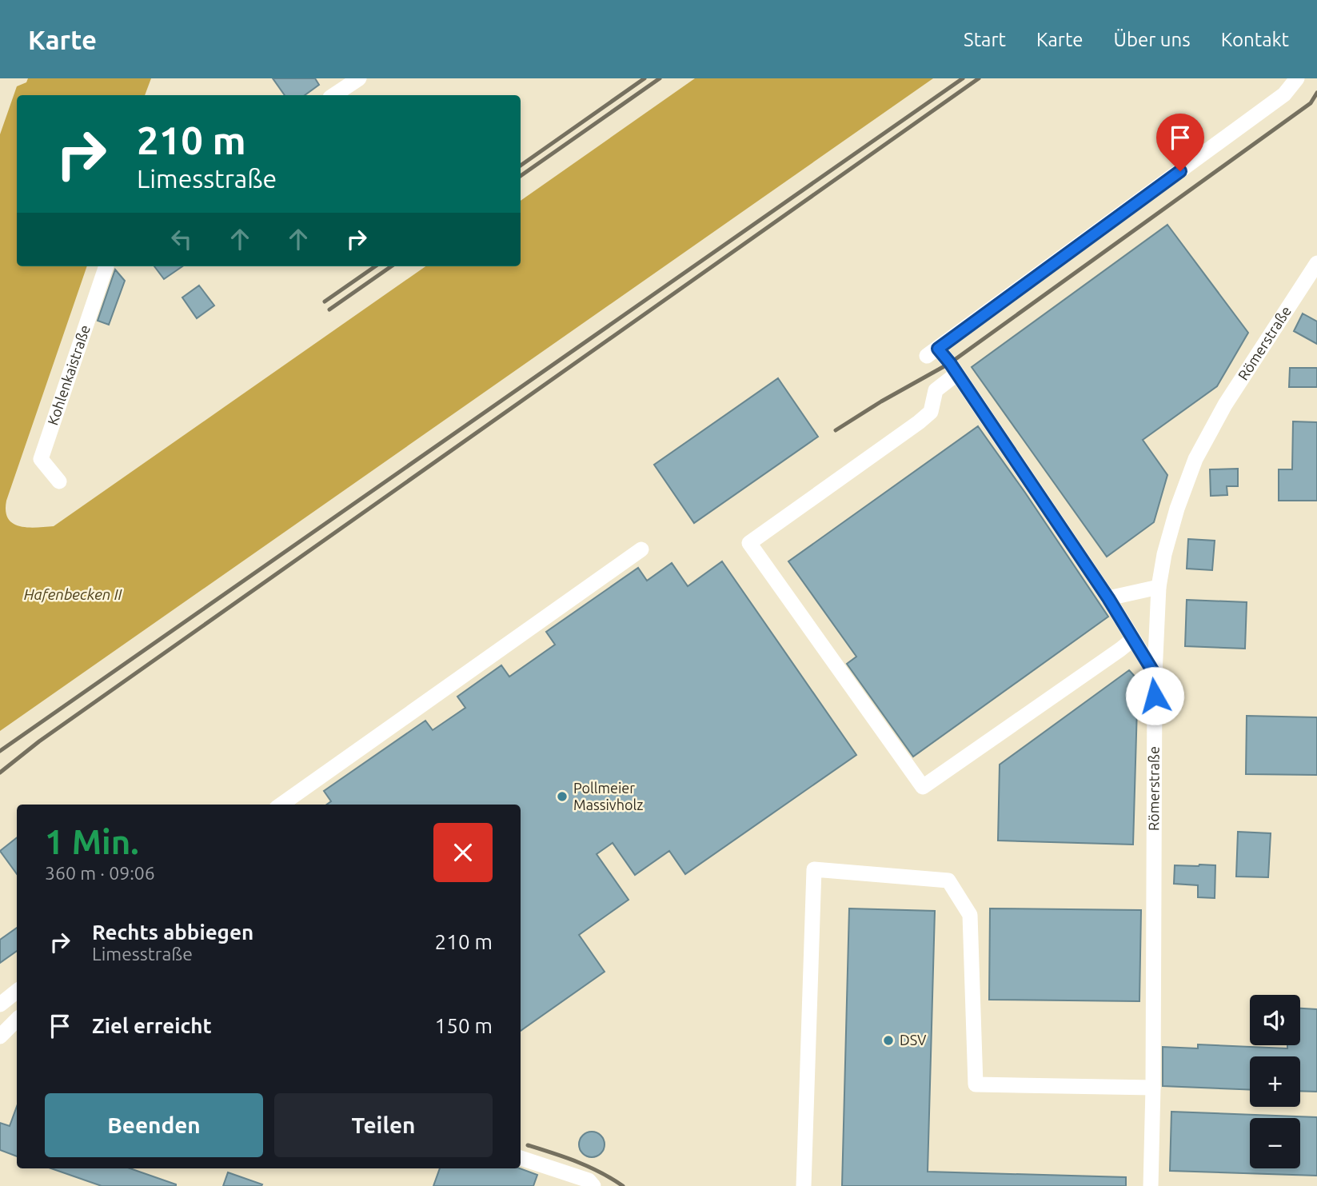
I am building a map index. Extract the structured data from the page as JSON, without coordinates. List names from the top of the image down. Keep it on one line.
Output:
{"streets":{"street":["Römerstraße","Kohlenkaistraße"]},"water":["Hafenbecken II"],"places":["Pollmeier Massivholz","DSV"],"page":{"header":"Karte","nav":["Start","Karte","Über uns","Kontakt"],"turn":["210 m","Limesstraße"],"heading":["1 Min.","360 m · 09:06"],"list":[{"name":"Rechts abbiegen","note":"Limesstraße","value":"210 m"},{"name":"Ziel erreicht","value":"150 m"}],"map_buttons":["+","−"],"buttons":["Beenden","Teilen"]}}
